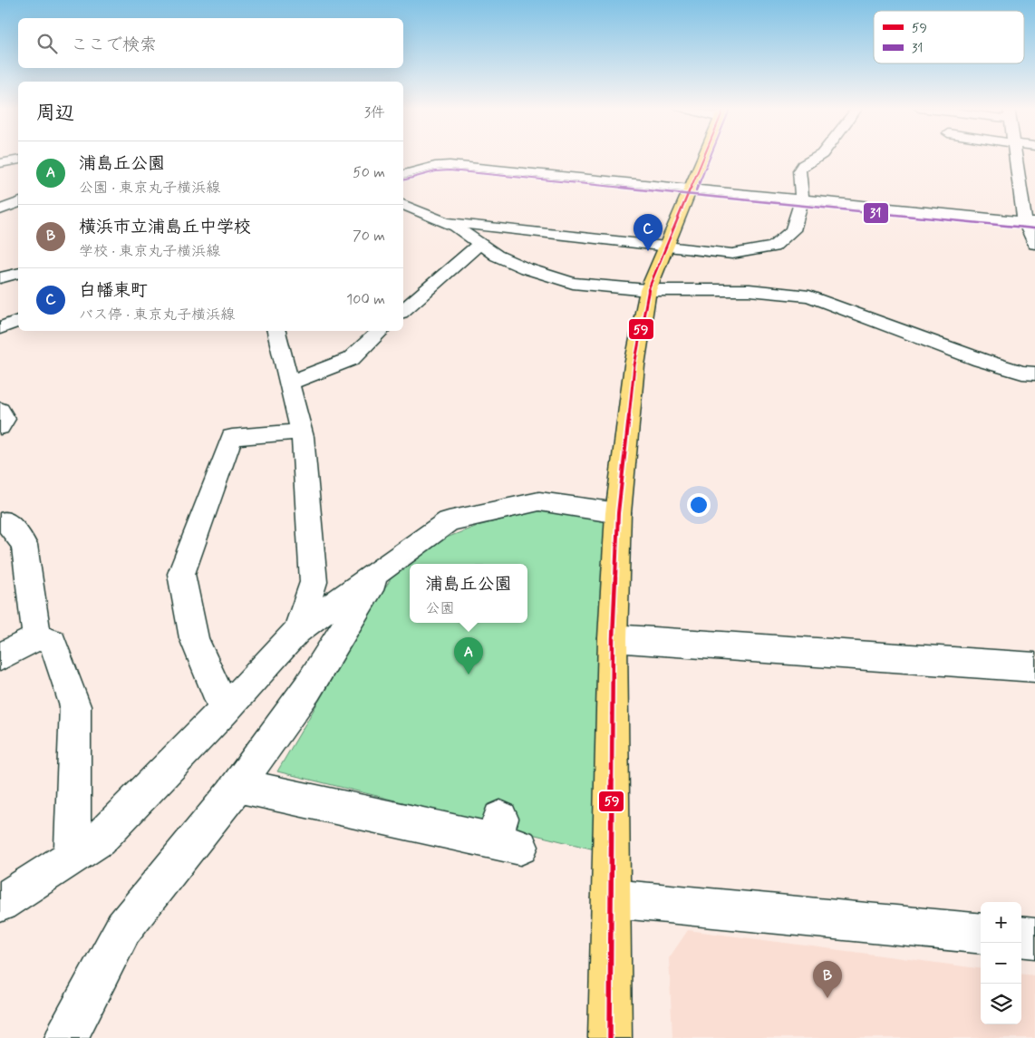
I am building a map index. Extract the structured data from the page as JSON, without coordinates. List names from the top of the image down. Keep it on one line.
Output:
{"lines":["transit line 59","transit line 31"],"legend":["59","31"],"page":{"search":"ここで検索","heading":["周辺","3件"],"list":[{"mark":"A","name":"浦島丘公園","note":"公園 · 東京丸子横浜線","value":"50 m"},{"mark":"B","name":"横浜市立浦島丘中学校","note":"学校 · 東京丸子横浜線","value":"70 m"},{"mark":"C","name":"白幡東町","note":"バス停 · 東京丸子横浜線","value":"100 m"}],"pins":["C","A","B"],"popup":["浦島丘公園","公園"],"map_buttons":["+","−"]}}
